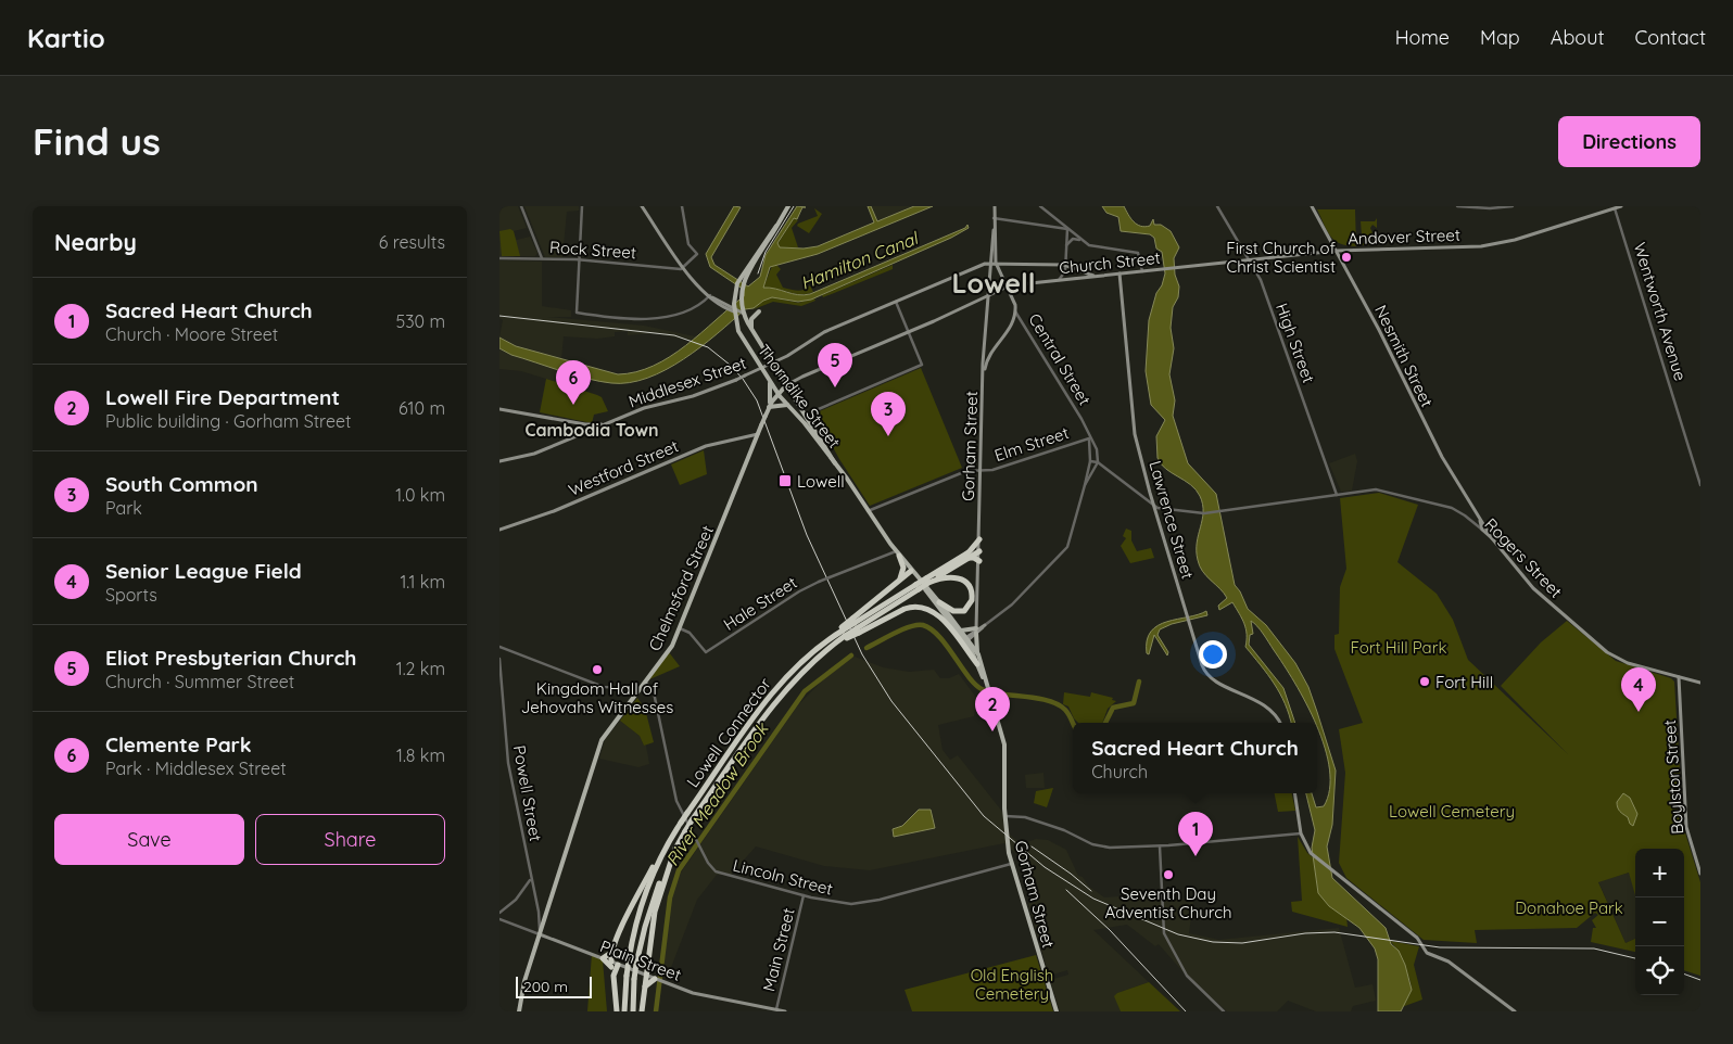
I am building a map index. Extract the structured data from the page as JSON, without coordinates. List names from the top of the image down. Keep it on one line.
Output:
{"streets":{"highway":["Lowell Connector"],"main road":["Andover Street","Church Street","Nesmith Street","Central Street","Middlesex Street","Thorndike Street","Gorham Street","Westford Street","Lawrence Street","Rogers Street","Chelmsford Street","Boylston Street","Plain Street"],"street":["Rock Street","Wentworth Avenue","High Street","Elm Street","Hale Street","Powell Street","Lincoln Street","Main Street"]},"crossings":[["Andover Street","Church Street"],["Andover Street","Wentworth Avenue"],["Andover Street","High Street"],["Andover Street","Nesmith Street"],["Church Street","Central Street"],["Church Street","Middlesex Street"],["Church Street","Thorndike Street"],["Church Street","Gorham Street"],["Church Street","Lawrence Street"],["Church Street","Chelmsford Street"],["High Street","Rogers Street"],["Nesmith Street","Rogers Street"],["Central Street","Middlesex Street"],["Central Street","Elm Street"],["Central Street","Gorham Street"],["Middlesex Street","Thorndike Street"],["Middlesex Street","Gorham Street"],["Thorndike Street","Elm Street"],["Thorndike Street","Gorham Street"],["Thorndike Street","Chelmsford Street"],["Thorndike Street","Hale Street"],["Elm Street","Gorham Street"],["Gorham Street","Lincoln Street"],["Westford Street","Chelmsford Street"],["Lawrence Street","Rogers Street"],["Rogers Street","Boylston Street"],["Chelmsford Street","Hale Street"],["Chelmsford Street","Powell Street"],["Chelmsford Street","Lincoln Street"],["Chelmsford Street","Plain Street"],["Powell Street","Plain Street"],["Lincoln Street","Main Street"],["Main Street","Plain Street"]],"districts":["Lowell","Cambodia Town"],"water":["Hamilton Canal","River Meadow Brook"],"parks":["Fort Hill Park","Lowell Cemetery","Donahoe Park","Old English Cemetery"],"places":{"other":["First Church of Christ Scientist","Kingdom Hall of Jehovahs Witnesses","Fort Hill","Seventh Day Adventist Church"],"transit":["Lowell"]},"scale_bar":"200 m","page":{"header":"Kartio","nav":["Home","Map","About","Contact"],"buttons":["Directions",["Save","Share"]],"title":"Find us","heading":["Nearby","6 results"],"list":[{"mark":"1","name":"Sacred Heart Church","note":"Church · Moore Street","value":"530 m"},{"mark":"2","name":"Lowell Fire Department","note":"Public building · Gorham Street","value":"610 m"},{"mark":"3","name":"South Common","note":"Park","value":"1.0 km"},{"mark":"4","name":"Senior League Field","note":"Sports","value":"1.1 km"},{"mark":"5","name":"Eliot Presbyterian Church","note":"Church · Summer Street","value":"1.2 km"},{"mark":"6","name":"Clemente Park","note":"Park · Middlesex Street","value":"1.8 km"}],"pins":["5","6","3","4","2","1"],"popup":["Sacred Heart Church","Church"],"map_buttons":["+","−"],"scale":"200 m"}}
